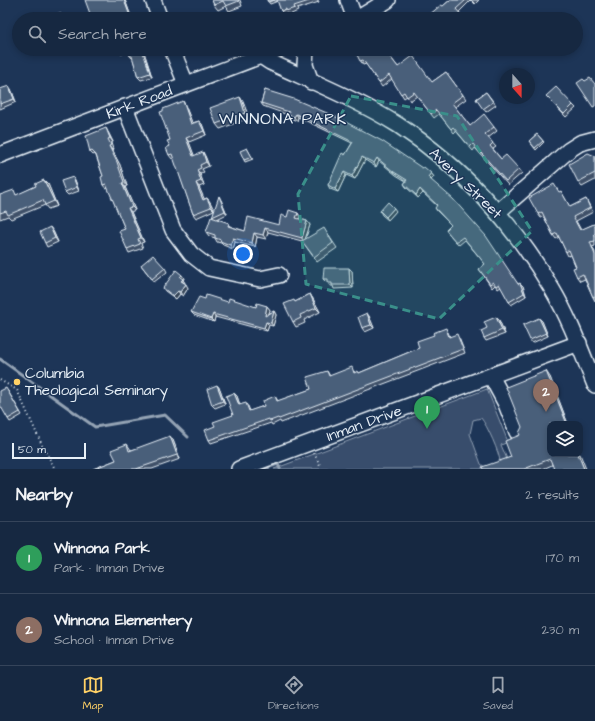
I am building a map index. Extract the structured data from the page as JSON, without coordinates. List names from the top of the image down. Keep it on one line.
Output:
{"streets":{"street":["Kirk Road","Avery Street","Inman Drive"]},"crossings":[["Kirk Road","Avery Street"],["Avery Street","Inman Drive"]],"districts":["WINNONA PARK"],"places":["Columbia Theological Seminary"],"scale_bar":"50 m","north":"bottom","page":{"search":"Search here","pins":["2","1"],"scale":"50 m","heading":["Nearby","2 results"],"list":[{"mark":"1","name":"Winnona Park","note":"Park · Inman Drive","value":"170 m"},{"mark":"2","name":"Winnona Elementery","note":"School · Inman Drive","value":"230 m"}],"nav":["Map","Directions","Saved"]}}
